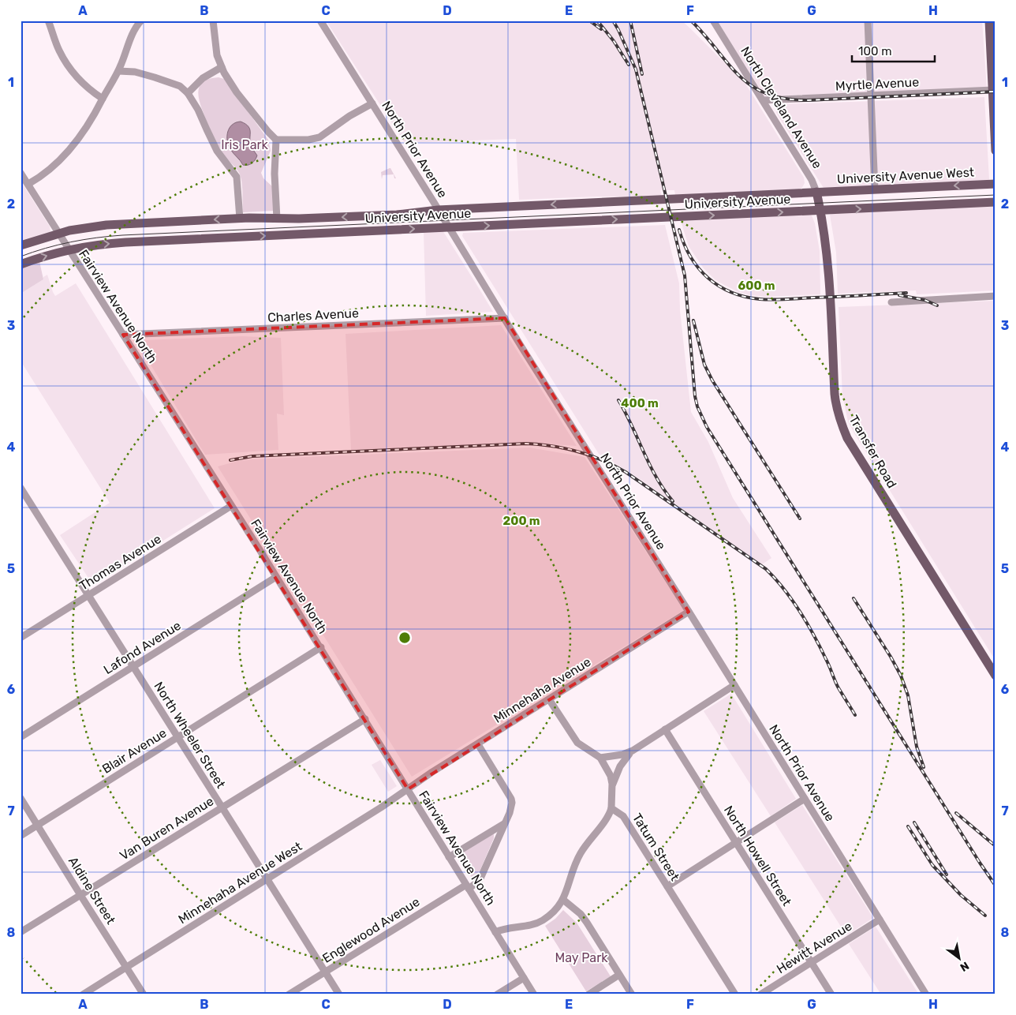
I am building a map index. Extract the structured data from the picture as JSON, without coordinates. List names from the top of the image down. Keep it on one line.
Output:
{"streets":{"main road":["North Cleveland Avenue","University Avenue West","University Avenue","Transfer Road"],"street":["Myrtle Avenue","North Prior Avenue","Fairview Avenue North","Charles Avenue","Thomas Avenue","Lafond Avenue","Minnehaha Avenue","North Wheeler Street","Blair Avenue","Van Buren Avenue","Tatum Street","North Howell Street","Minnehaha Avenue West","Aldine Street","Englewood Avenue","Hewitt Avenue"]},"crossings":[["Myrtle Avenue","North Cleveland Avenue"],["North Cleveland Avenue","University Avenue West"],["North Cleveland Avenue","University Avenue"],["North Cleveland Avenue","Transfer Road"],["North Prior Avenue","University Avenue"],["North Prior Avenue","Charles Avenue"],["North Prior Avenue","Minnehaha Avenue"],["North Prior Avenue","Hewitt Avenue"],["University Avenue West","University Avenue"],["University Avenue","Fairview Avenue North"],["University Avenue","Transfer Road"],["Fairview Avenue North","Charles Avenue"],["Fairview Avenue North","Thomas Avenue"],["Fairview Avenue North","Lafond Avenue"],["Fairview Avenue North","Minnehaha Avenue"],["Fairview Avenue North","Blair Avenue"],["Fairview Avenue North","Van Buren Avenue"],["Fairview Avenue North","Minnehaha Avenue West"],["Fairview Avenue North","Englewood Avenue"],["Thomas Avenue","North Wheeler Street"],["Lafond Avenue","North Wheeler Street"],["Minnehaha Avenue","Minnehaha Avenue West"],["Minnehaha Avenue","Englewood Avenue"],["North Wheeler Street","Blair Avenue"],["North Wheeler Street","Van Buren Avenue"],["North Wheeler Street","Minnehaha Avenue West"],["North Wheeler Street","Englewood Avenue"],["Blair Avenue","Aldine Street"],["Van Buren Avenue","Aldine Street"],["North Howell Street","Hewitt Avenue"],["Minnehaha Avenue West","Aldine Street"]],"parks":["Iris Park","May Park"],"scale_bar":"100 m","north":"bottom right","grid":{"columns":["A","B","C","D","E","F","G","H"],"rows":["1","2","3","4","5","6","7","8"]},"rings":["600 m","400 m","200 m"]}
